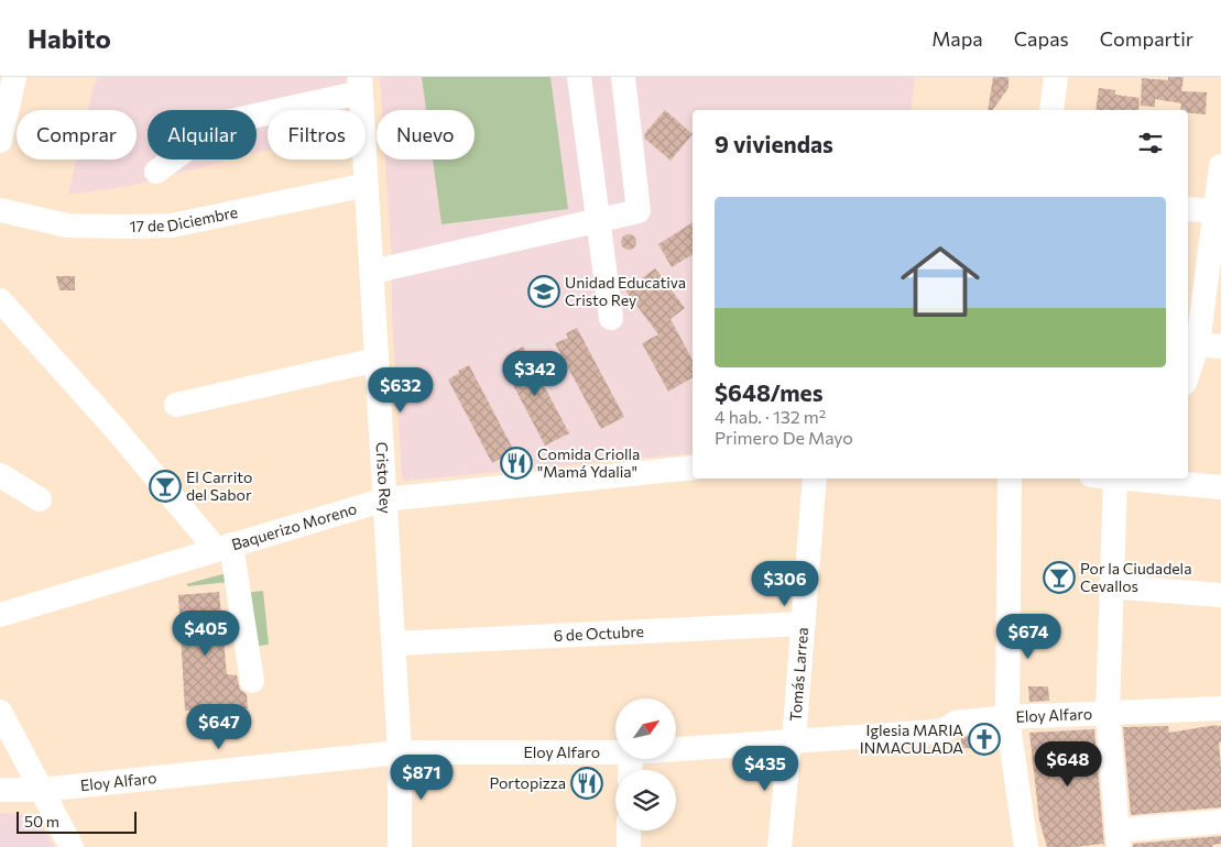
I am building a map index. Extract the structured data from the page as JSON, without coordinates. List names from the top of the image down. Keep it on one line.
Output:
{"streets":{"street":["17 de Diciembre","Cristo Rey","Baquerizo Moreno","6 de Octubre","Tomás Larrea","Eloy Alfaro"]},"crossings":[["17 de Diciembre","Cristo Rey"],["Cristo Rey","Baquerizo Moreno"],["Cristo Rey","6 de Octubre"],["Cristo Rey","Eloy Alfaro"],["6 de Octubre","Tomás Larrea"],["Tomás Larrea","Eloy Alfaro"]],"places":{"school or university":["Unidad Educativa Cristo Rey"],"restaurant":["Comida Criolla \"Mamá Ydalia\"","Portopizza"],"bar":["El Carrito del Sabor","Por la Ciudadela Cevallos"],"church":["Iglesia MARIA INMACULADA"]},"scale_bar":"50 m","north":"top right","page":{"header":"Habito","nav":["Mapa","Capas","Compartir"],"chip":["Comprar","Alquilar","Filtros","Nuevo"],"heading":"9 viviendas","list":[{"name":"$648/mes","note":"4 hab. · 132 m² · Primero De Mayo"}],"price":["$342","$632","$306","$405","$674","$647","$648","$435","$871"],"scale":"50 m"}}
